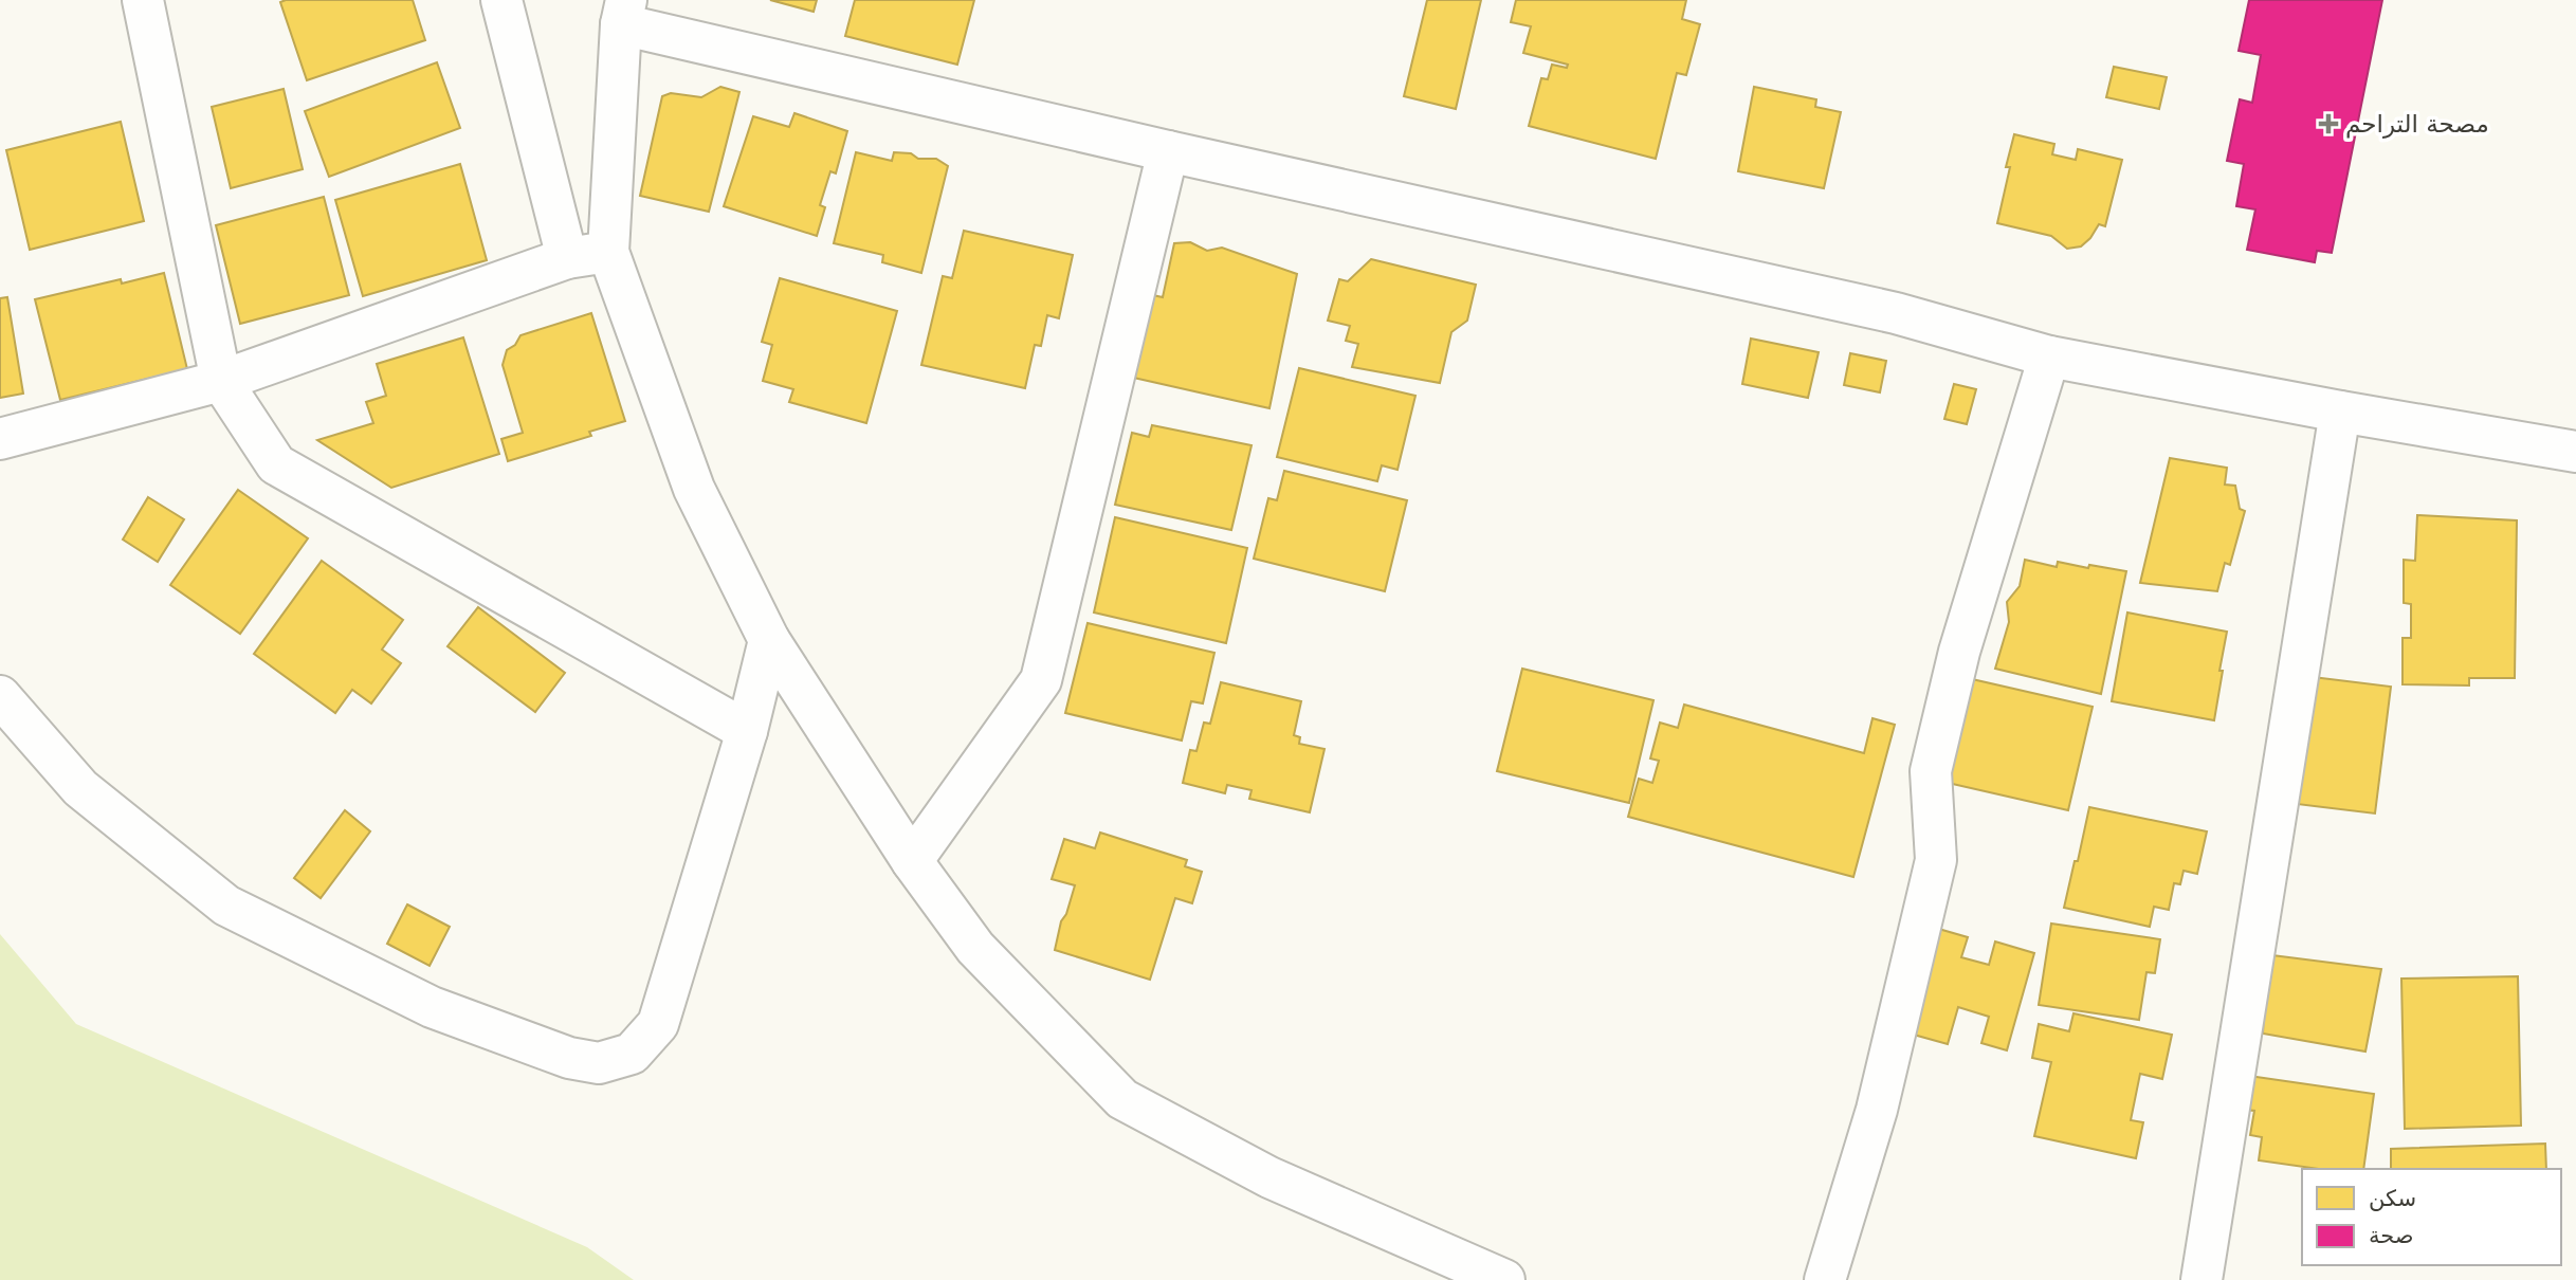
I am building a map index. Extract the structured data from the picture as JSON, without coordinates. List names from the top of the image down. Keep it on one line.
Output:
{"places":{"health":["مصحة التراحم"]},"legend":["سكن","صحة"]}
